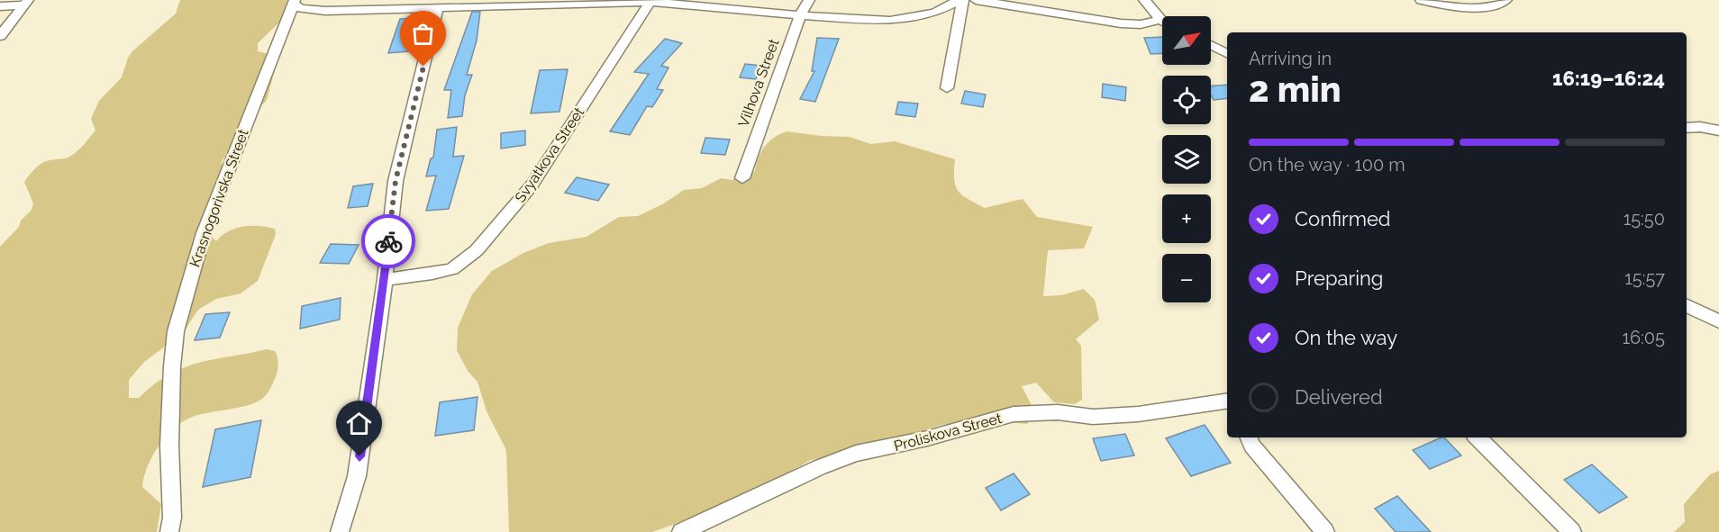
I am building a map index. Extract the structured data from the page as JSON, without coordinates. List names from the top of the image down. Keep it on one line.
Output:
{"streets":{"street":["Vilhova Street","Svyatkova Street","Krasnogorivska Street","Proliskova Street"]},"north":"top right","page":{"map_buttons":["+","−"],"heading":["2 min","Arriving in","16:19–16:24"],"bar":"On the way · 100 m","list":[["Confirmed","15:50"],["Preparing","15:57"],["On the way","16:05"],"Delivered"]}}
